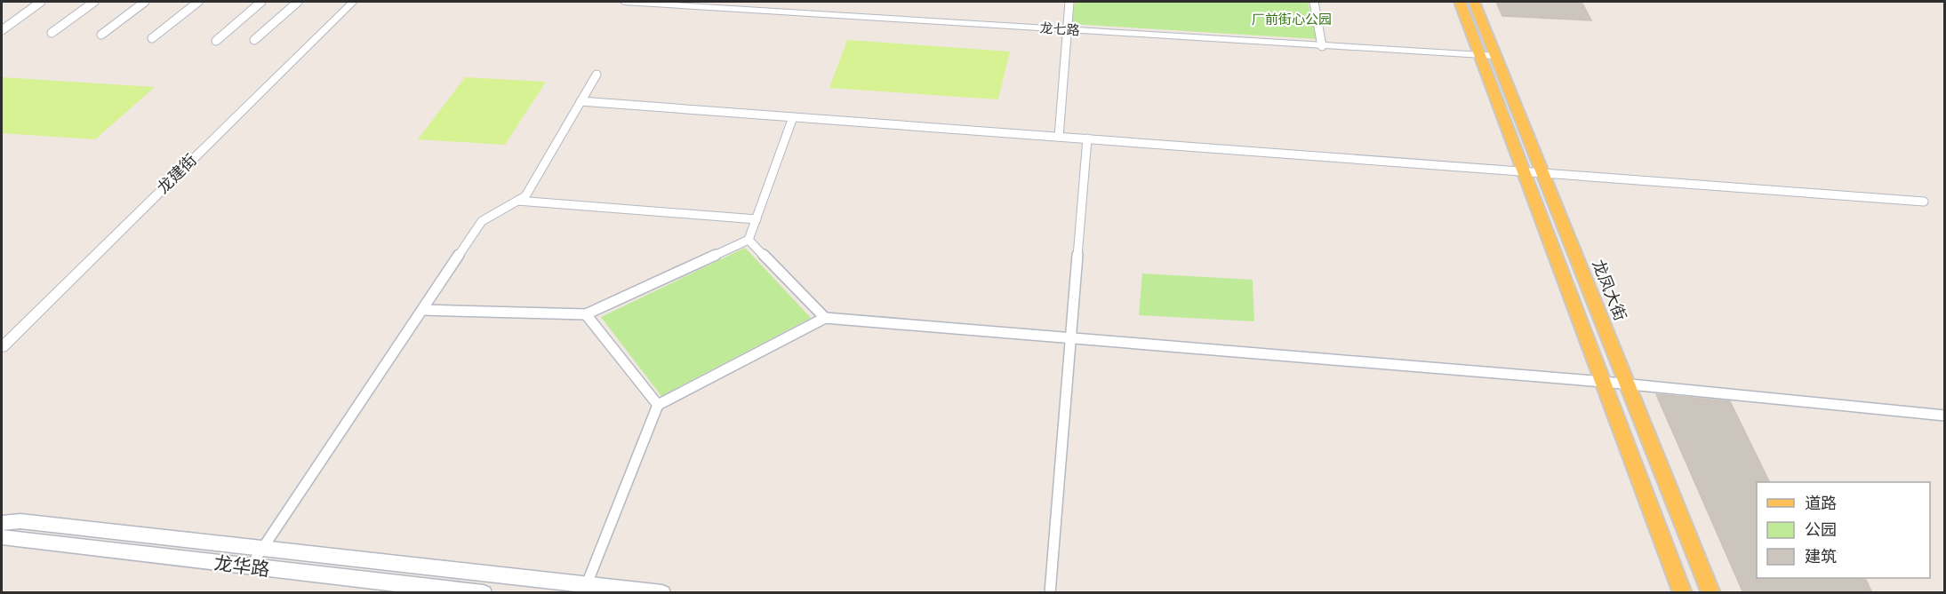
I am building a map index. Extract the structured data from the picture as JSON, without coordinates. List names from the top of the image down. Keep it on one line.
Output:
{"streets":{"main road":["龙凤大街","龙华路"],"street":["龙七路","龙建街"]},"crossings":[["龙七路","龙凤大街"]],"parks":["厂前街心公园"],"legend":["道路","公园","建筑"]}
